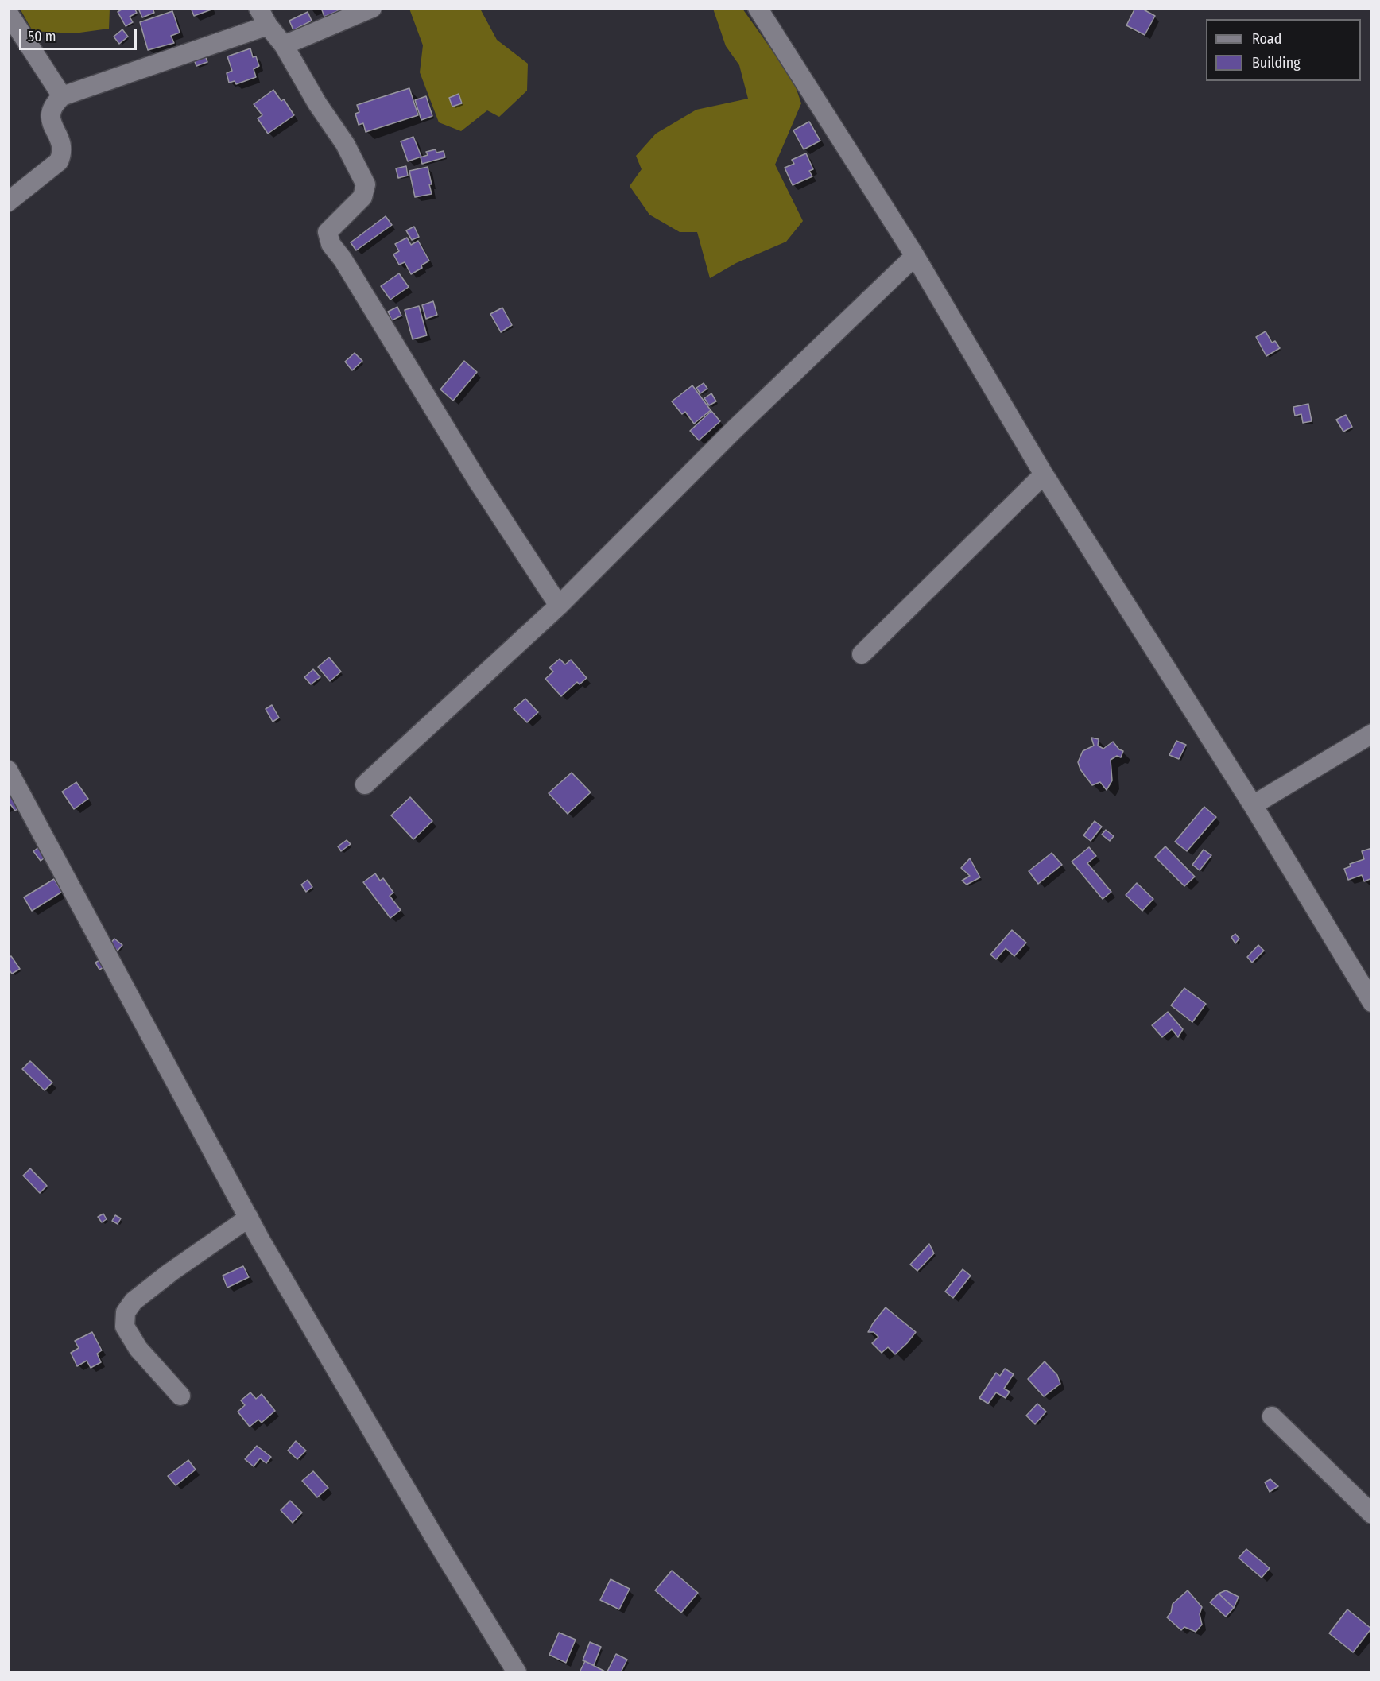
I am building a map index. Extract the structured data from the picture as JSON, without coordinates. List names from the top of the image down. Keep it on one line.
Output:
{"legend":["Road","Building"],"scale_bar":"50 m"}
